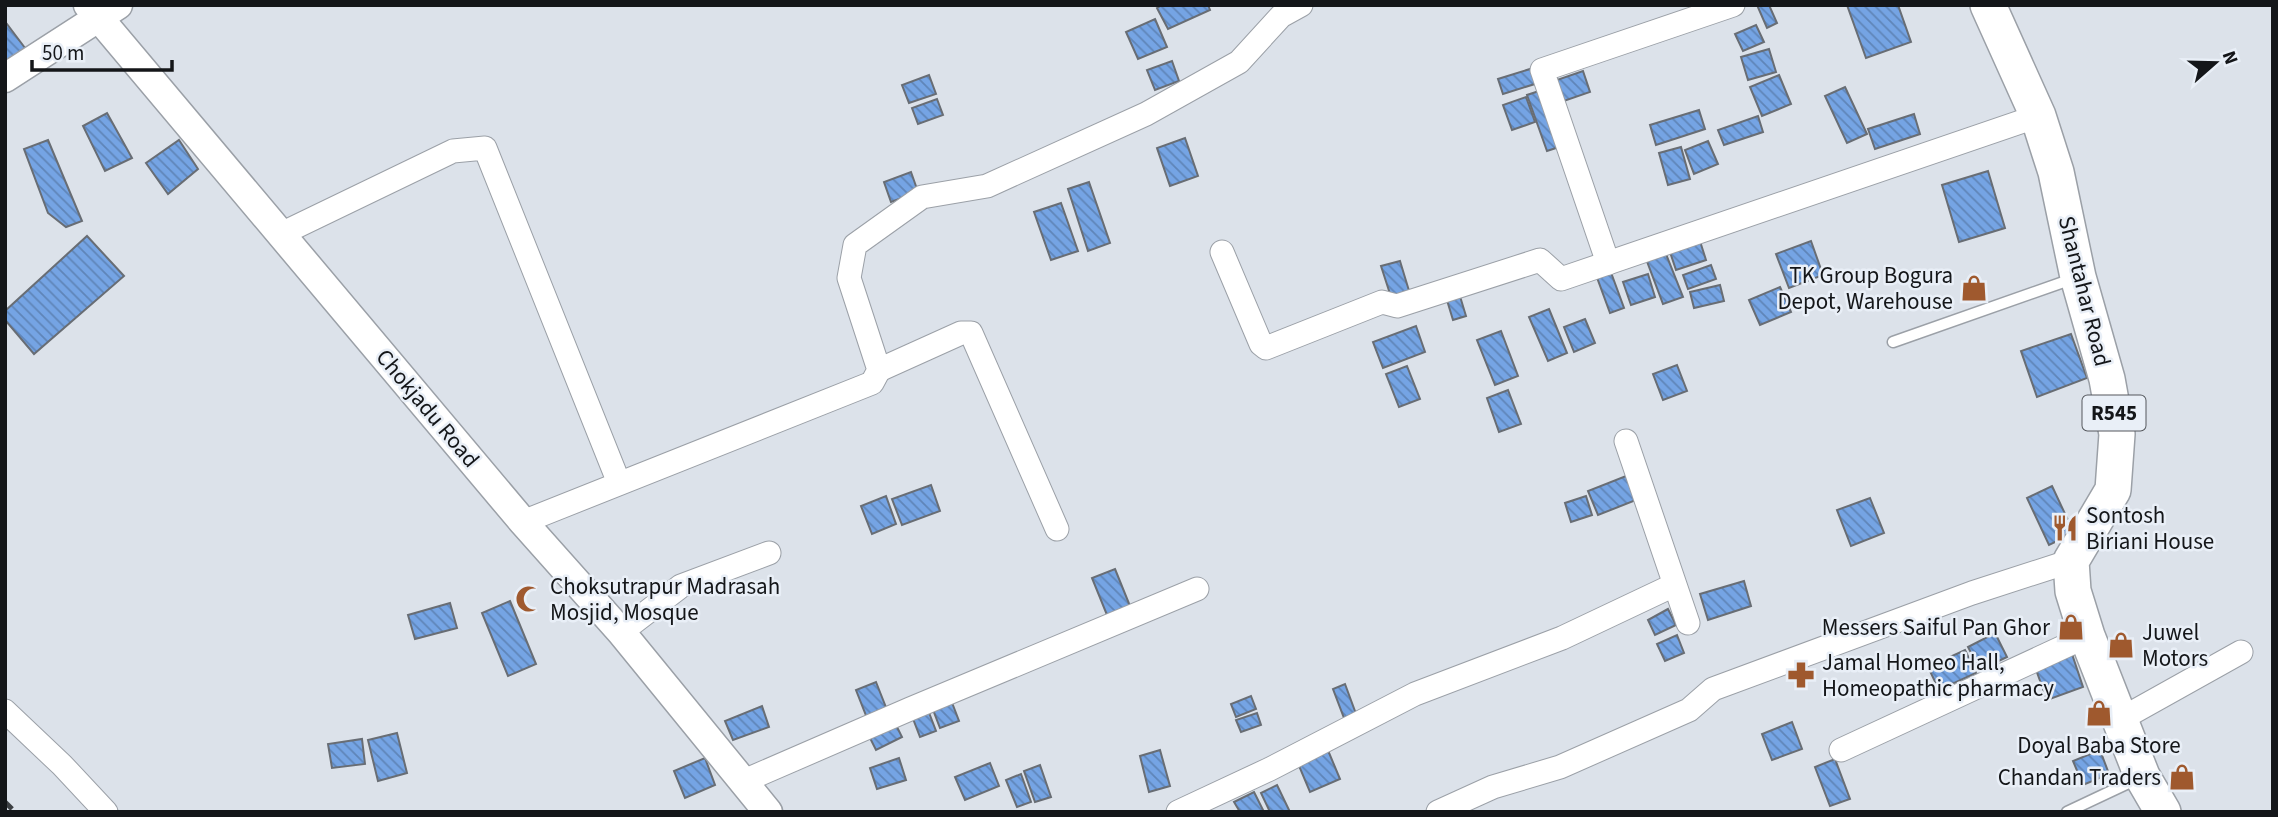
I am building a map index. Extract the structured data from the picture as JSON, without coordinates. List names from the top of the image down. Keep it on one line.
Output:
{"streets":{"main road":["Shantahar Road","R545"],"street":["Chokjadu Road"]},"places":{"shop":["TK Group Bogura Depot, Warehouse","Messers Saiful Pan Ghor","Juwel Motors","Doyal Baba Store","Chandan Traders"],"restaurant":["Sontosh Biriani House"],"mosque":["Choksutrapur Madrasah Mosjid, Mosque"],"pharmacy":["Jamal Homeo Hall, Homeopathic pharmacy"]},"scale_bar":"50 m","north":"right"}
